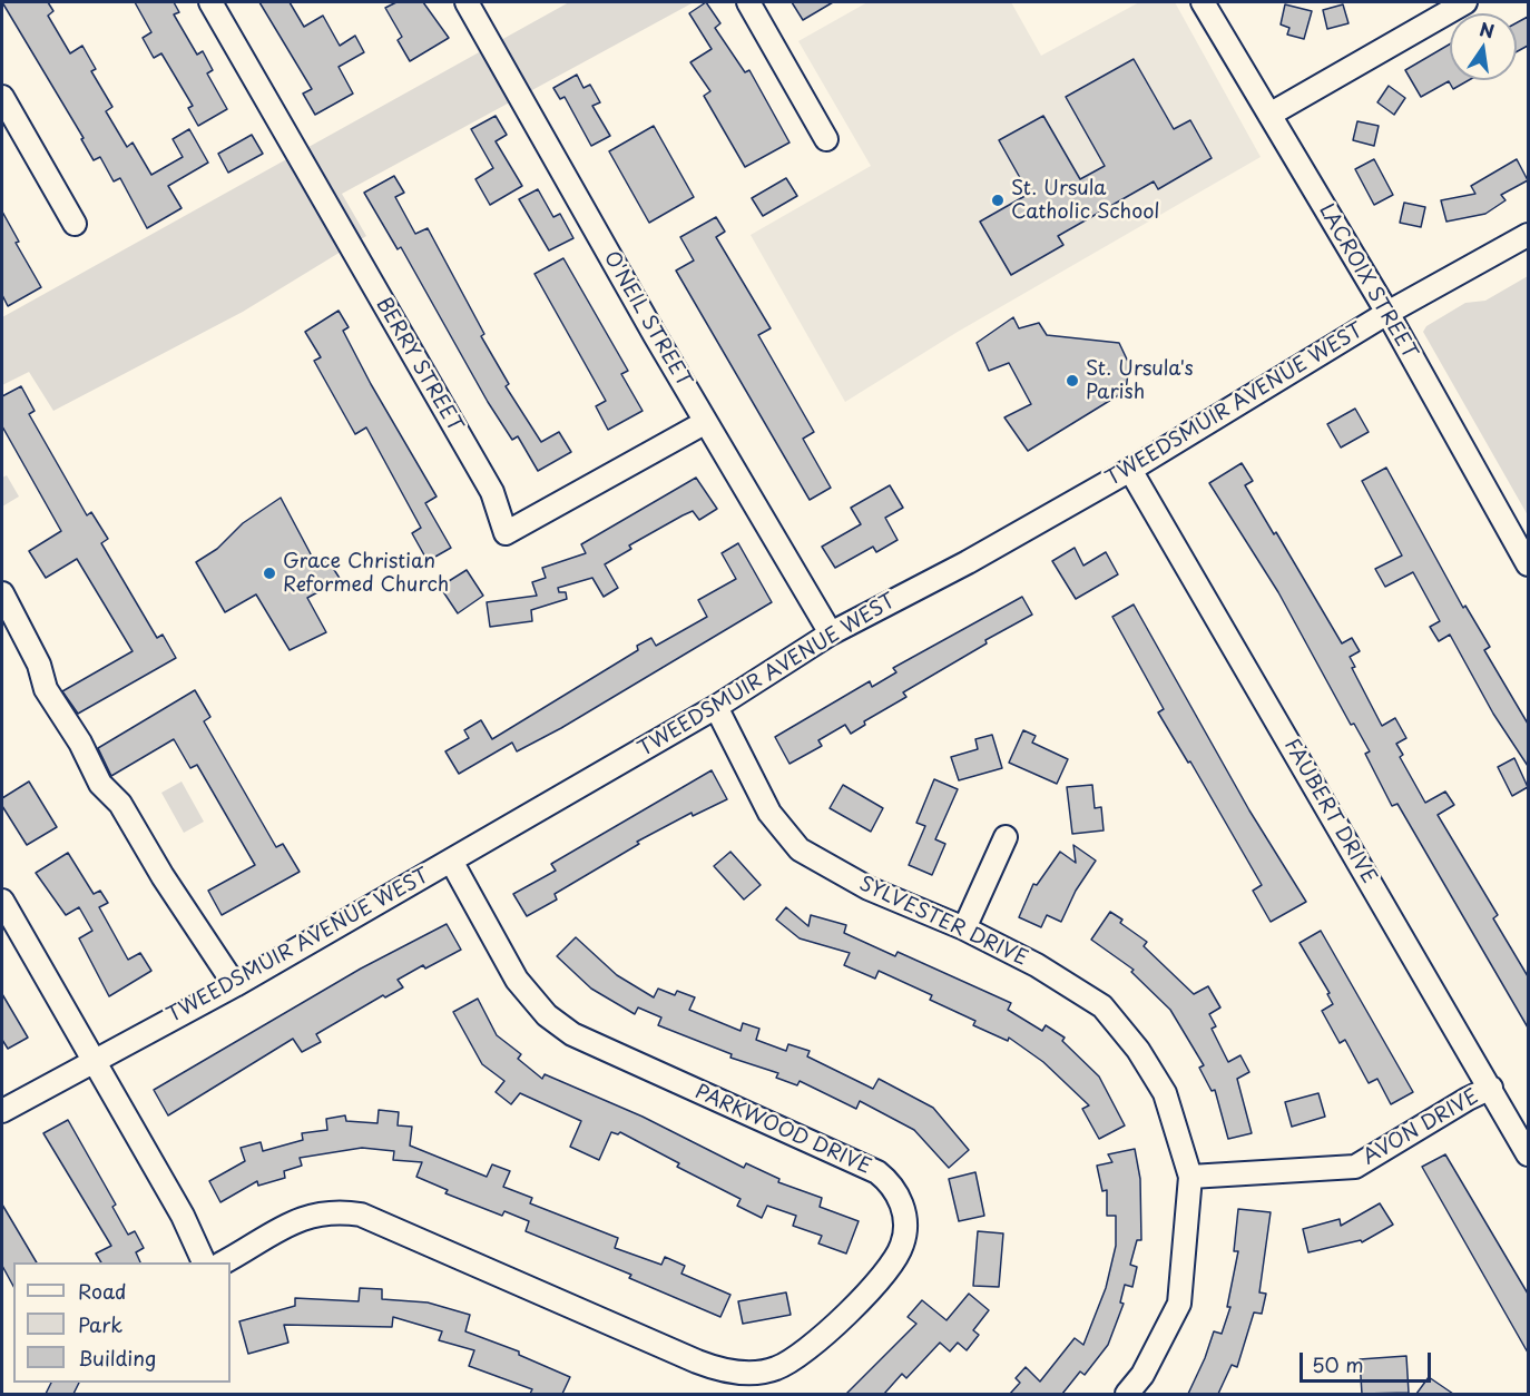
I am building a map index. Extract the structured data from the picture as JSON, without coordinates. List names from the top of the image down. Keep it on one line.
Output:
{"streets":{"street":["LACROIX STREET","O'NEIL STREET","BERRY STREET","TWEEDSMUIR AVENUE WEST","FAUBERT DRIVE","SYLVESTER DRIVE","AVON DRIVE","PARKWOOD DRIVE"]},"crossings":[["LACROIX STREET","TWEEDSMUIR AVENUE WEST"],["O'NEIL STREET","BERRY STREET"],["O'NEIL STREET","TWEEDSMUIR AVENUE WEST"],["TWEEDSMUIR AVENUE WEST","FAUBERT DRIVE"],["TWEEDSMUIR AVENUE WEST","SYLVESTER DRIVE"],["TWEEDSMUIR AVENUE WEST","PARKWOOD DRIVE"],["FAUBERT DRIVE","AVON DRIVE"],["SYLVESTER DRIVE","AVON DRIVE"]],"places":["St. Ursula Catholic School","St. Ursula's Parish","Grace Christian Reformed Church"],"legend":["Road","Park","Building"],"scale_bar":"50 m","north":"top"}
